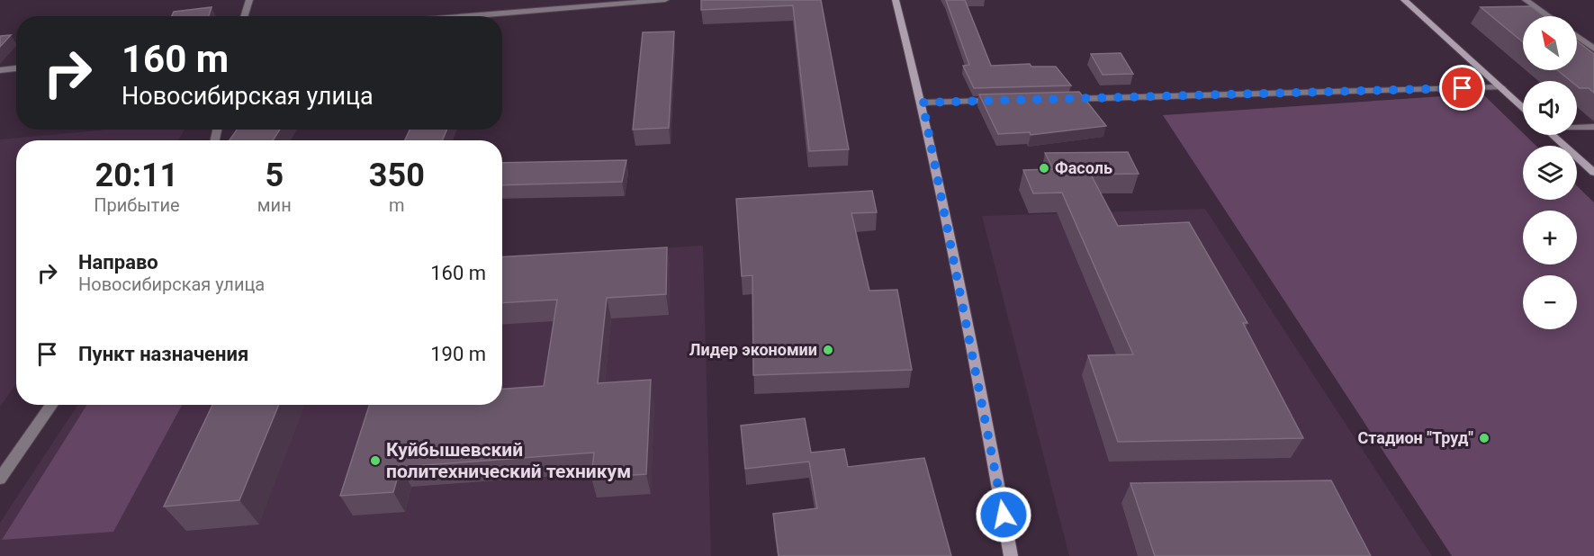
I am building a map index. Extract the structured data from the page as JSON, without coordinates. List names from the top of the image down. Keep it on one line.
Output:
{"places":["Фасоль","Лидер экономии","Стадион \"Труд\"","Куйбышевский политехнический техникум"],"north":"top left","page":{"map_buttons":["+","−"],"turn":["160 m","Новосибирская улица"],"eta":["20:11","Прибытие","5","мин","350","m"],"list":[{"name":"Направо","note":"Новосибирская улица","value":"160 m"},{"name":"Пункт назначения","value":"190 m"}]}}
